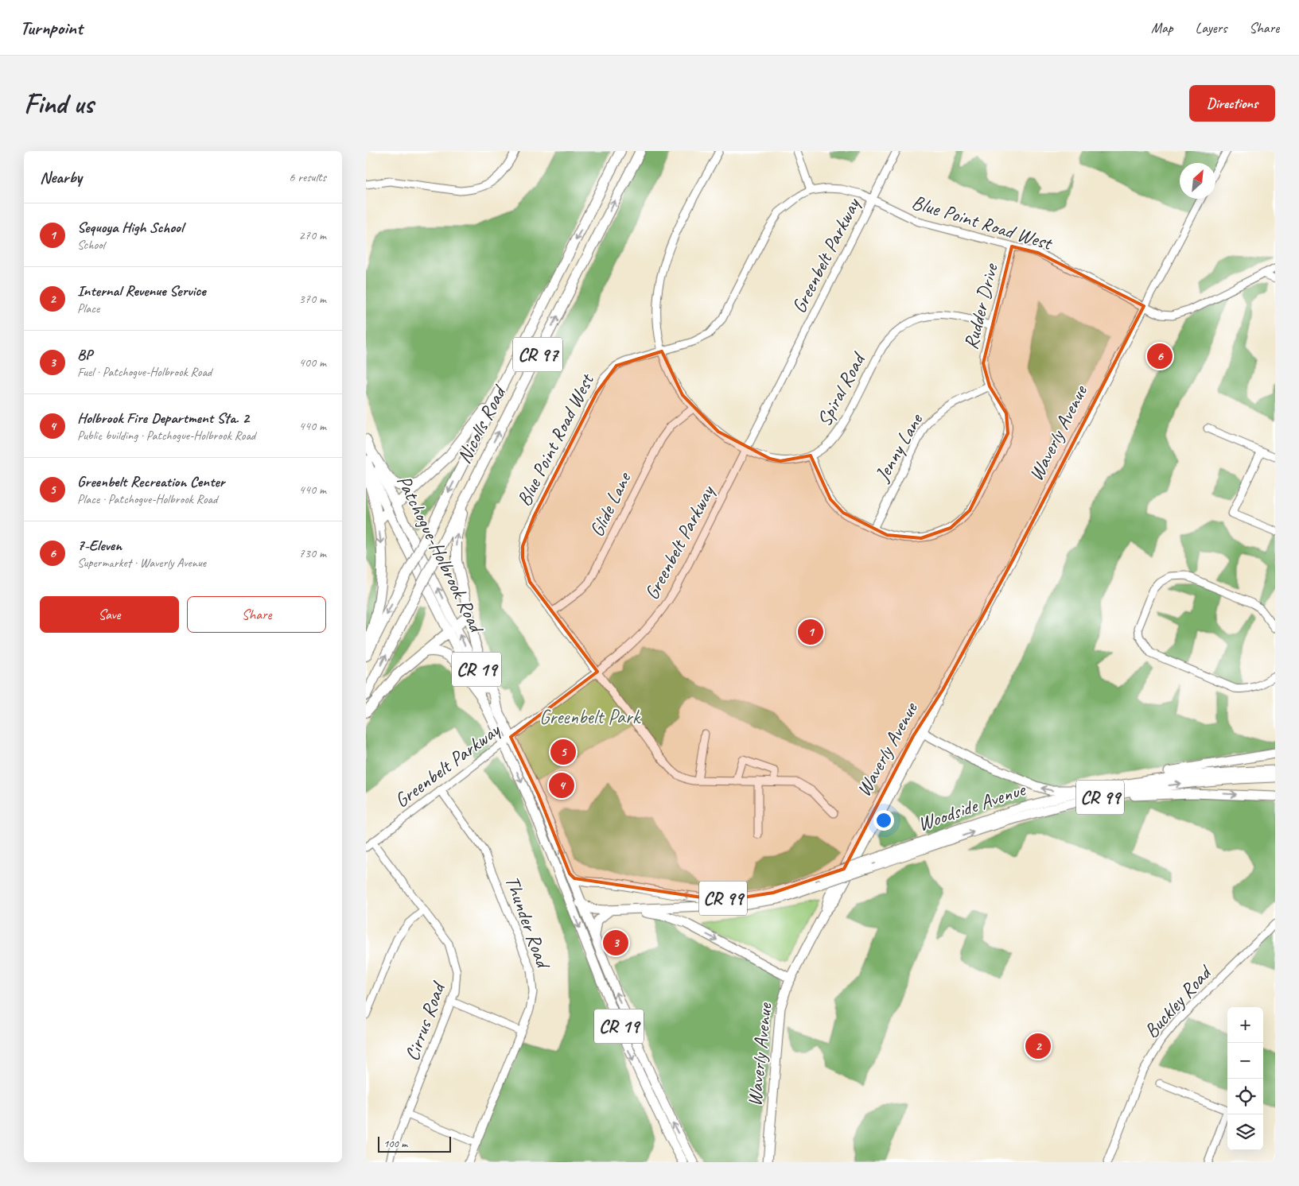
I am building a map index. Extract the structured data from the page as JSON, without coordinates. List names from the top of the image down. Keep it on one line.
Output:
{"streets":{"highway":["CR 97","Nicolls Road"],"main road":["Waverly Avenue","Patchogue-Holbrook Road","CR 19","CR 99","Woodside Avenue"],"street":["Blue Point Road West","Greenbelt Parkway","Rudder Drive","Spiral Road","Jenny Lane","Glide Lane","Thunder Road","Buckley Road","Cirrus Road"]},"crossings":[["Blue Point Road West","Greenbelt Parkway"],["Blue Point Road West","Rudder Drive"],["Blue Point Road West","Spiral Road"],["Blue Point Road West","Waverly Avenue"],["Blue Point Road West","Glide Lane"],["Greenbelt Parkway","Spiral Road"],["Greenbelt Parkway","Patchogue-Holbrook Road"],["Greenbelt Parkway","Thunder Road"],["Greenbelt Parkway","Cirrus Road"],["Rudder Drive","Spiral Road"],["Rudder Drive","Jenny Lane"],["Spiral Road","Glide Lane"],["Patchogue-Holbrook Road","CR 99"],["Patchogue-Holbrook Road","Woodside Avenue"],["CR 99","Woodside Avenue"]],"parks":["Greenbelt Park"],"scale_bar":"100 m","north":"top right","page":{"header":"Turnpoint","nav":["Map","Layers","Share"],"buttons":["Directions",["Save","Share"]],"title":"Find us","heading":["Nearby","6 results"],"list":[{"mark":"1","name":"Sequoya High School","note":"School","value":"270 m"},{"mark":"2","name":"Internal Revenue Service","note":"Place","value":"370 m"},{"mark":"3","name":"BP","note":"Fuel · Patchogue-Holbrook Road","value":"400 m"},{"mark":"4","name":"Holbrook Fire Department Sta. 2","note":"Public building · Patchogue-Holbrook Road","value":"440 m"},{"mark":"5","name":"Greenbelt Recreation Center","note":"Place · Patchogue-Holbrook Road","value":"440 m"},{"mark":"6","name":"7-Eleven","note":"Supermarket · Waverly Avenue","value":"730 m"}],"pins":["6","1","5","4","3","2"],"map_buttons":["+","−"],"scale":"100 m"}}
